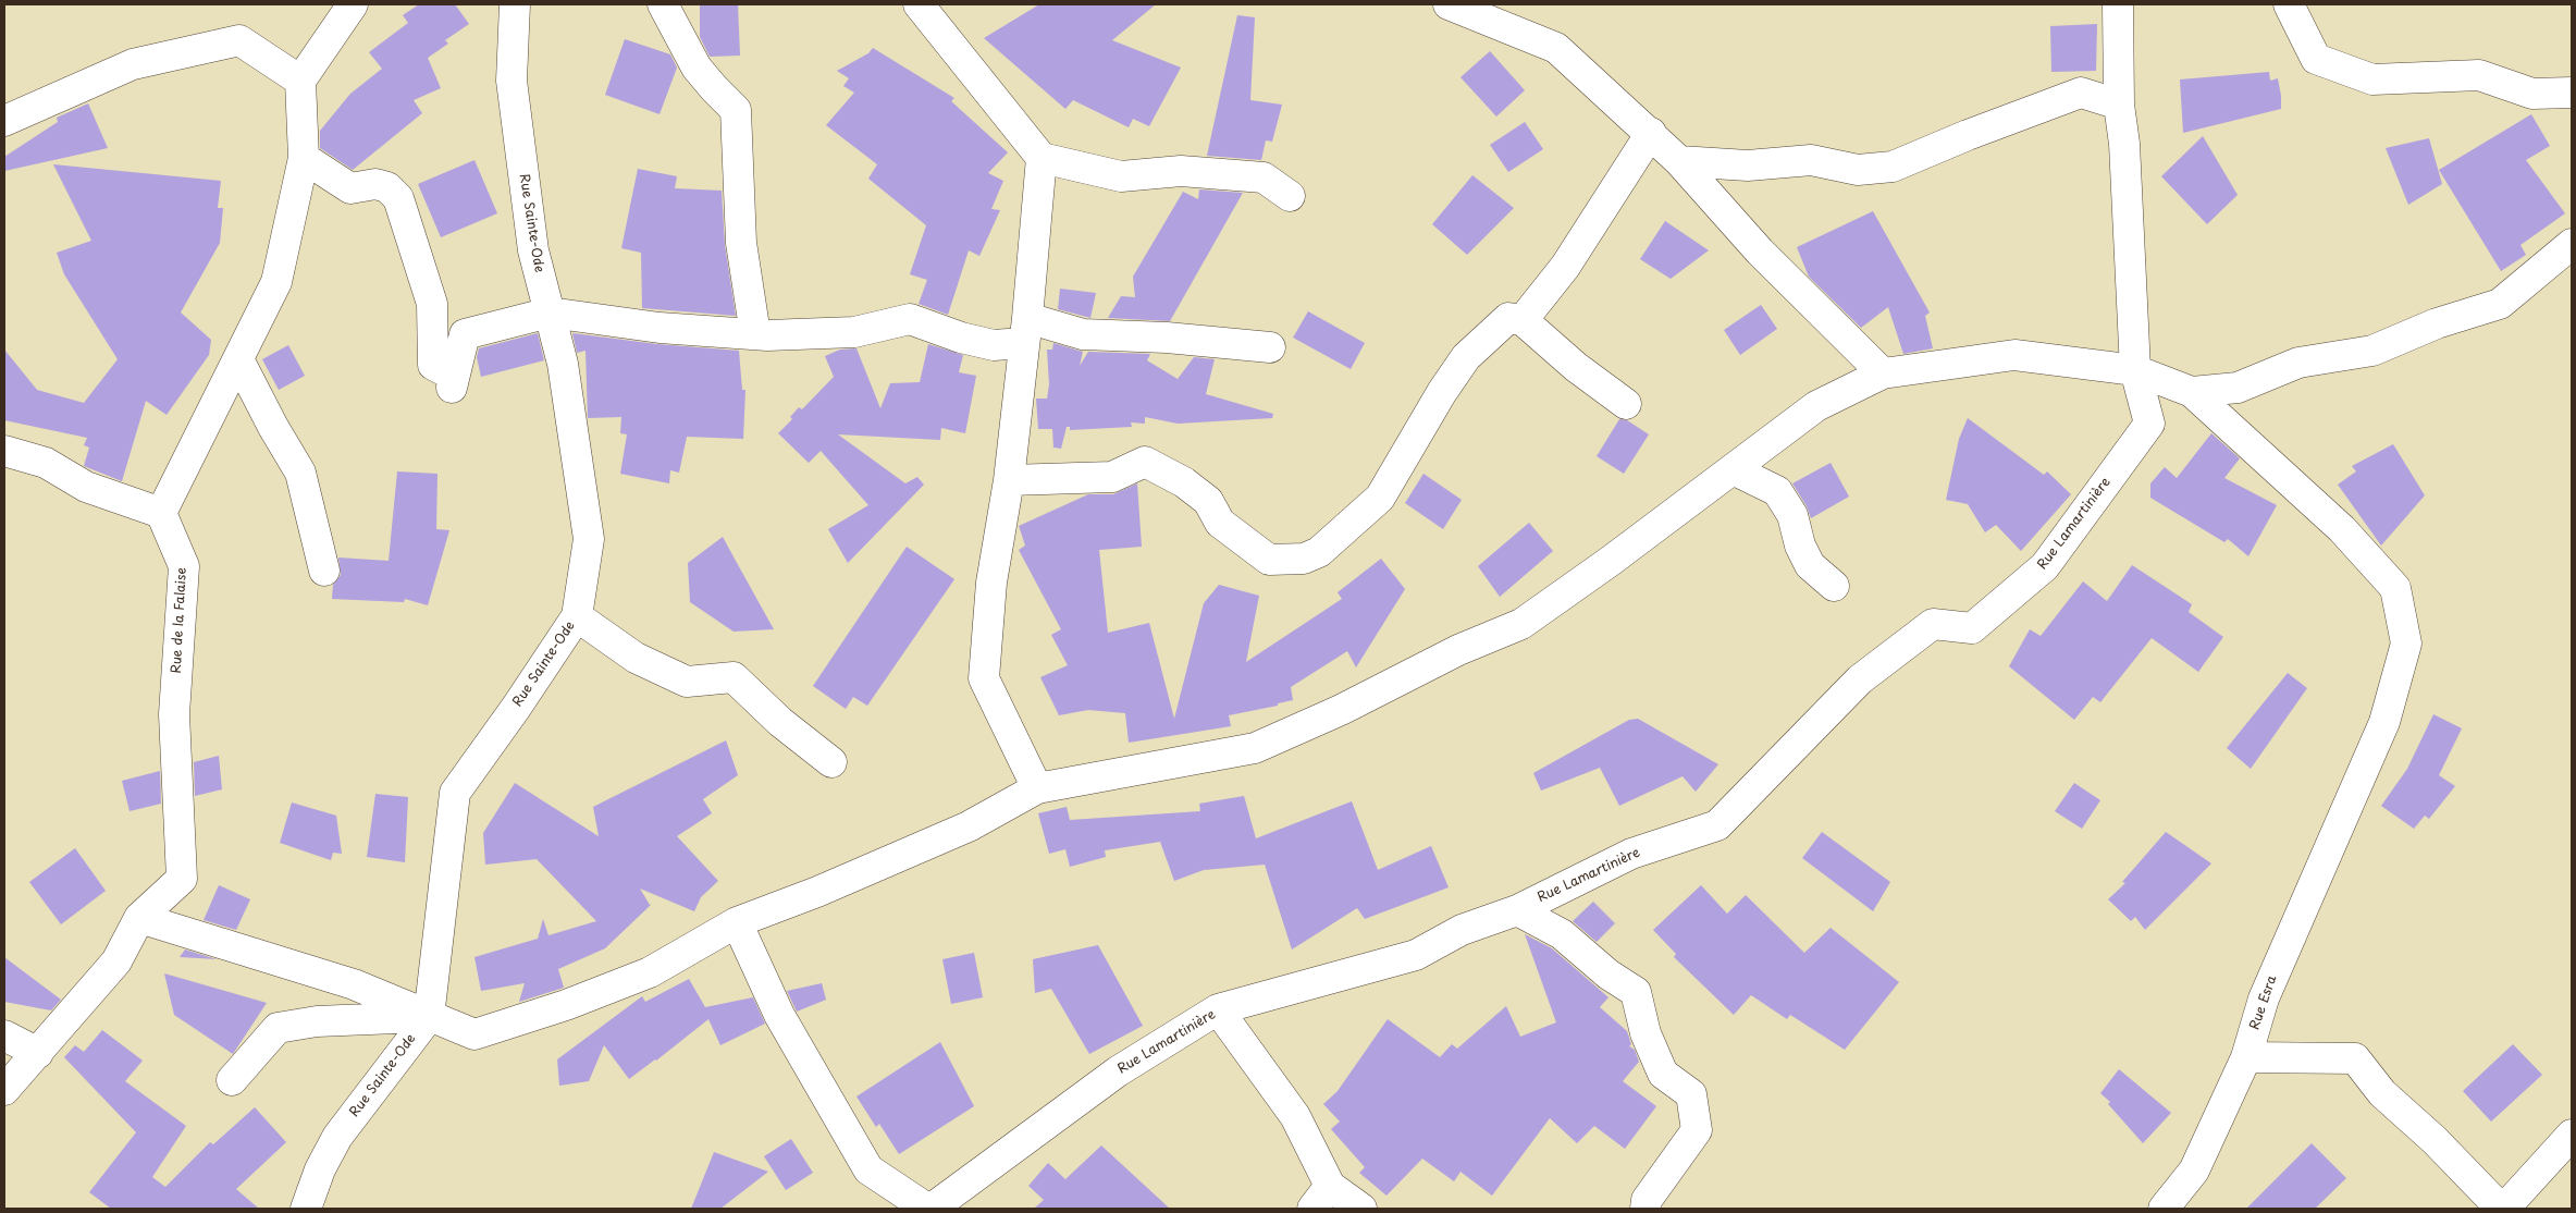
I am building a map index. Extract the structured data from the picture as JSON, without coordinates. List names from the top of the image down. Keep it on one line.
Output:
{"streets":{"street":["Rue Sainte-Ode","Rue Lamartinière","Rue de la Falaise","Rue Esra"]}}
